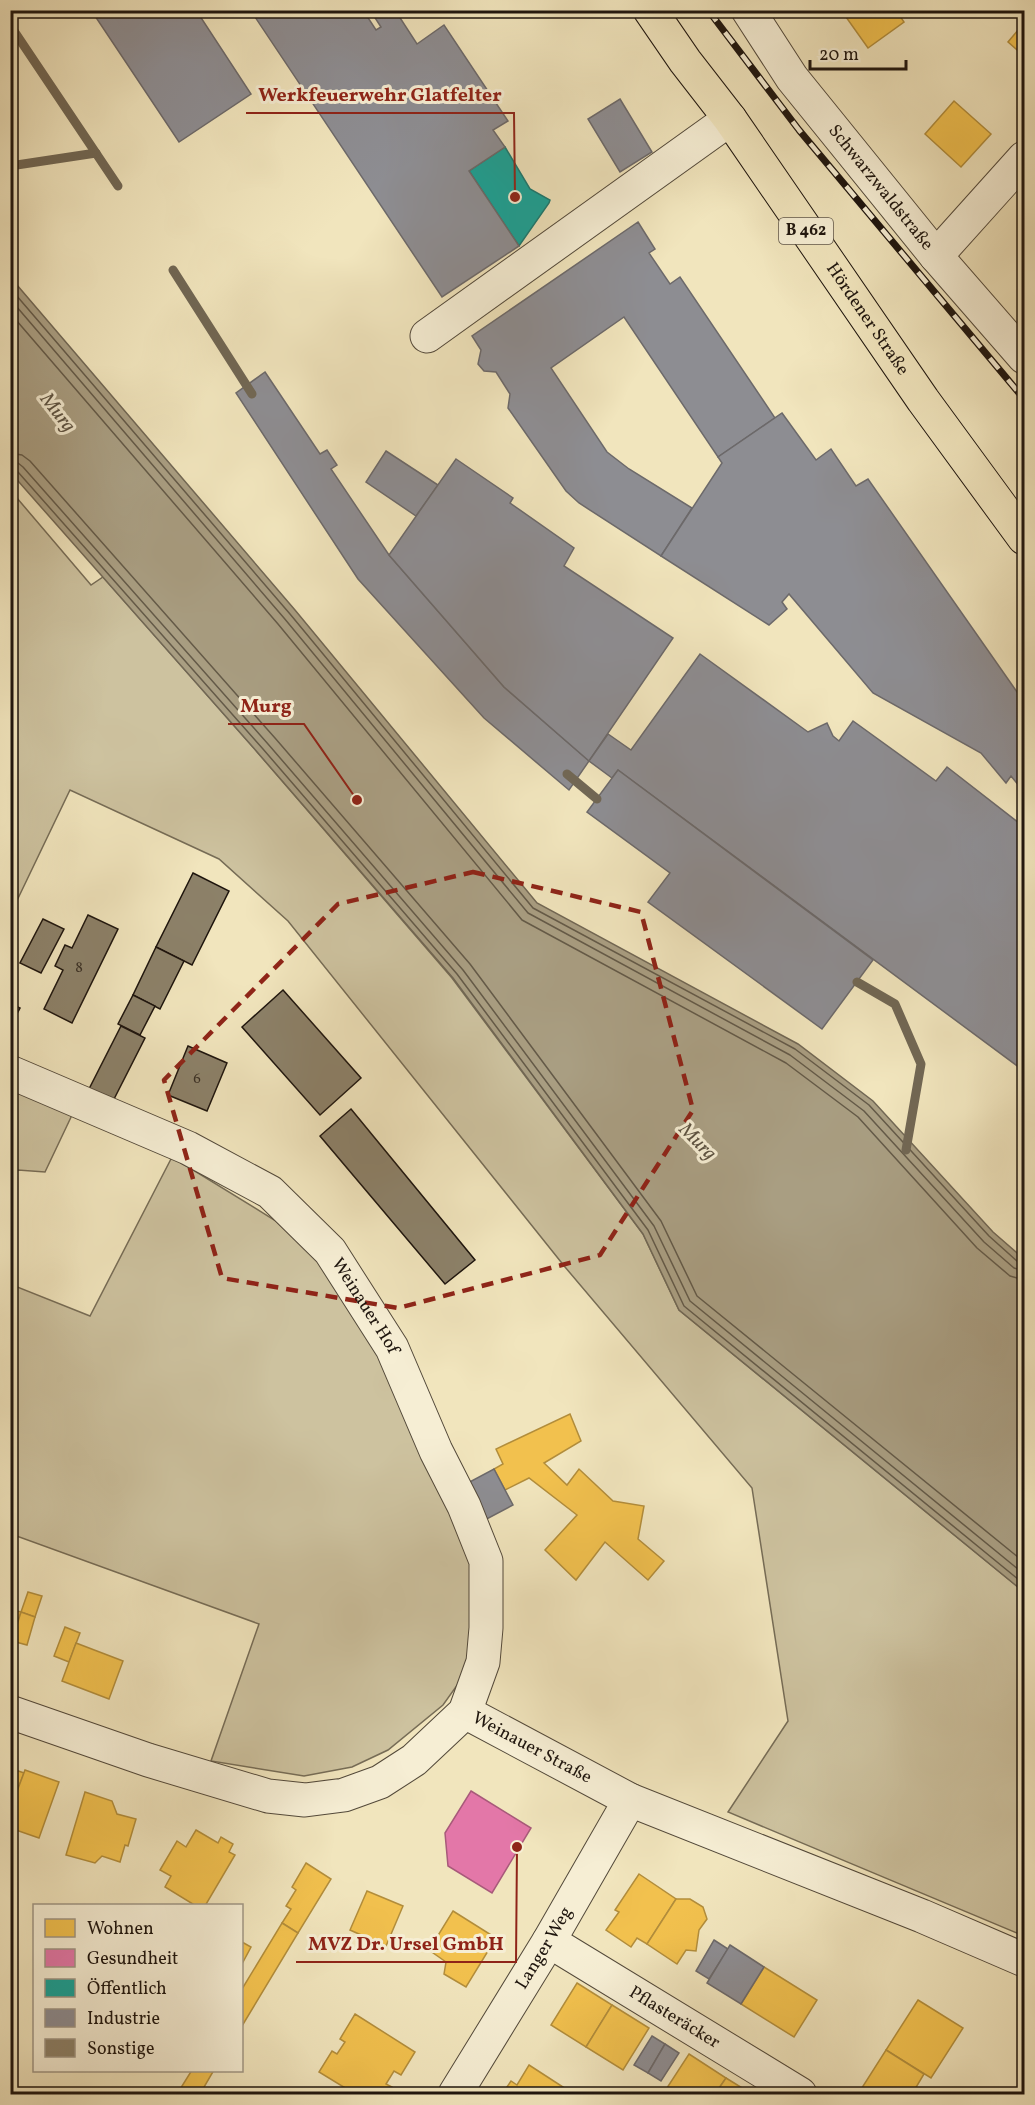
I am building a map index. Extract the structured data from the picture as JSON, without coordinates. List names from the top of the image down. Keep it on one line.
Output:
{"streets":{"main road":["B 462","Hördener Straße"],"street":["Schwarzwaldstraße","Weinauer Hof","Weinauer Straße","Langer Weg","Pflasteräcker"]},"crossings":[["Weinauer Hof","Weinauer Straße"],["Weinauer Straße","Langer Weg"],["Langer Weg","Pflasteräcker"]],"water":["Murg"],"places":["Werkfeuerwehr Glatfelter","Murg","MVZ Dr. Ursel GmbH"],"house_numbers":["8","6"],"legend":["Wohnen","Gesundheit","Öffentlich","Industrie","Sonstige"],"scale_bar":"20 m"}
